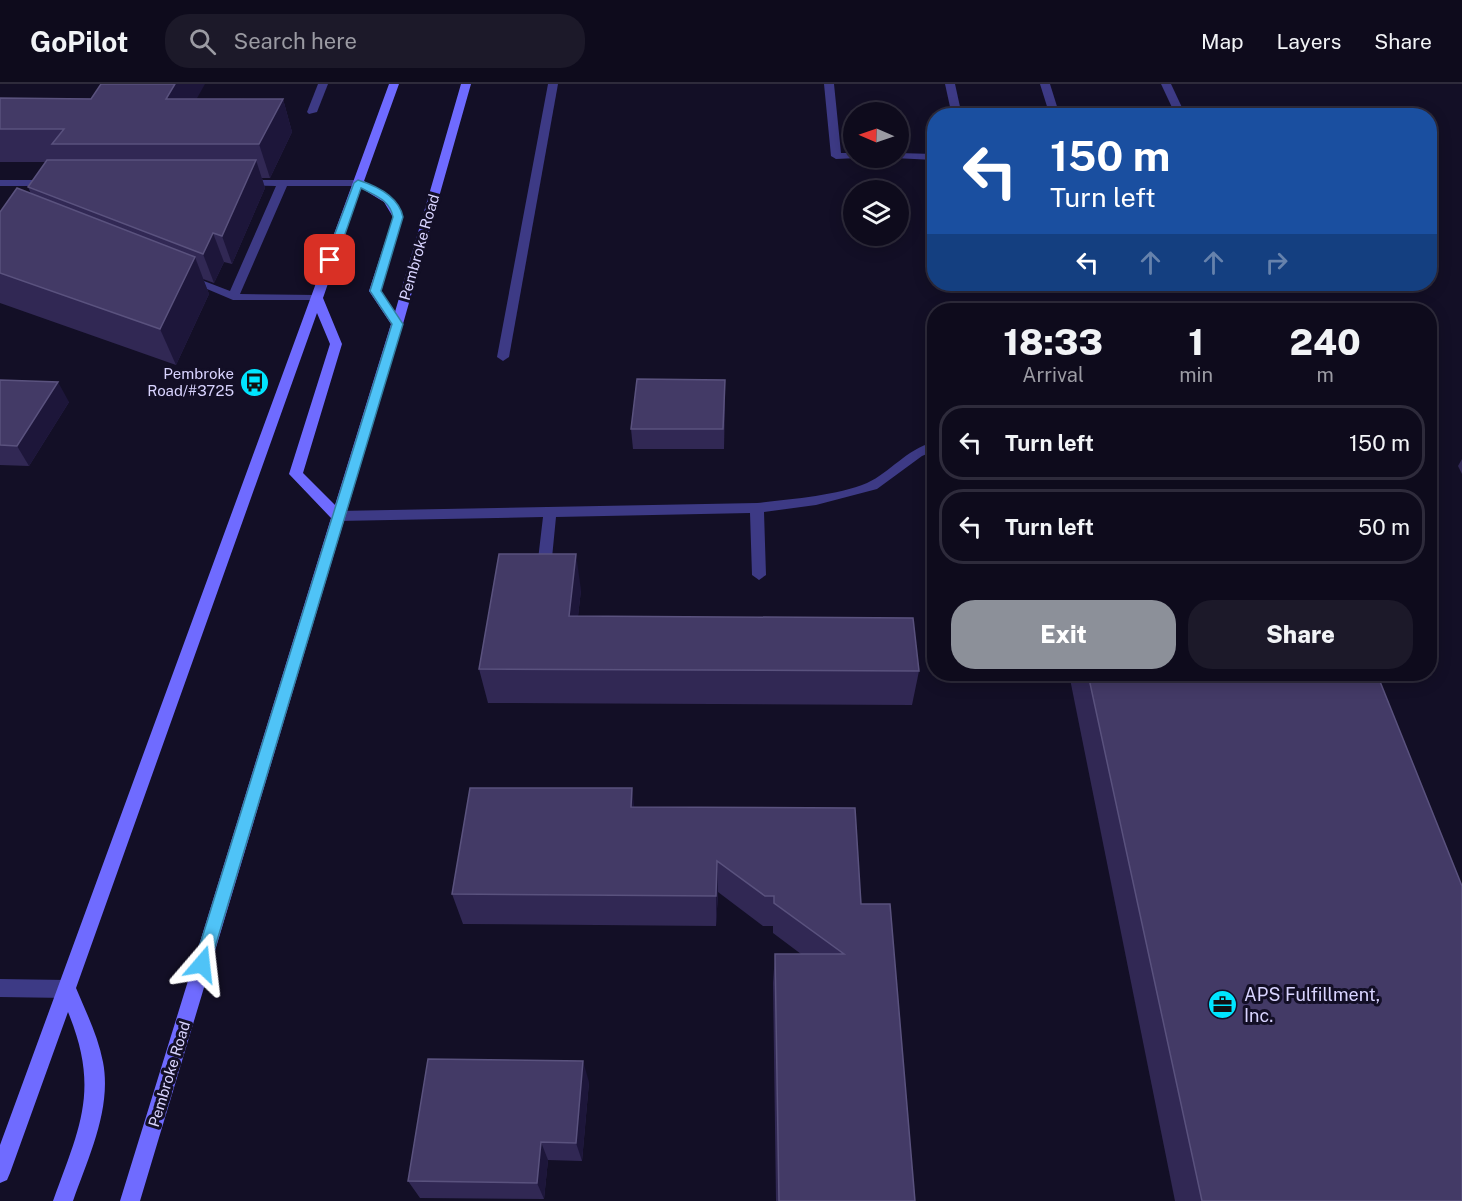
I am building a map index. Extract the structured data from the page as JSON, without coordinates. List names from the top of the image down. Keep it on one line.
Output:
{"streets":{"main road":["Pembroke Road"]},"places":{"bus stop":["Pembroke Road/#3725"],"office":["APS Fulfillment, Inc."]},"north":"left","page":{"header":"GoPilot","search":"Search here","nav":["Map","Layers","Share"],"turn":["150 m","Turn left"],"eta":["18:33","Arrival","1","min","240","m"],"list":[{"name":"Turn left","value":"150 m"},{"name":"Turn left","value":"50 m"}],"buttons":["Exit","Share"]}}
